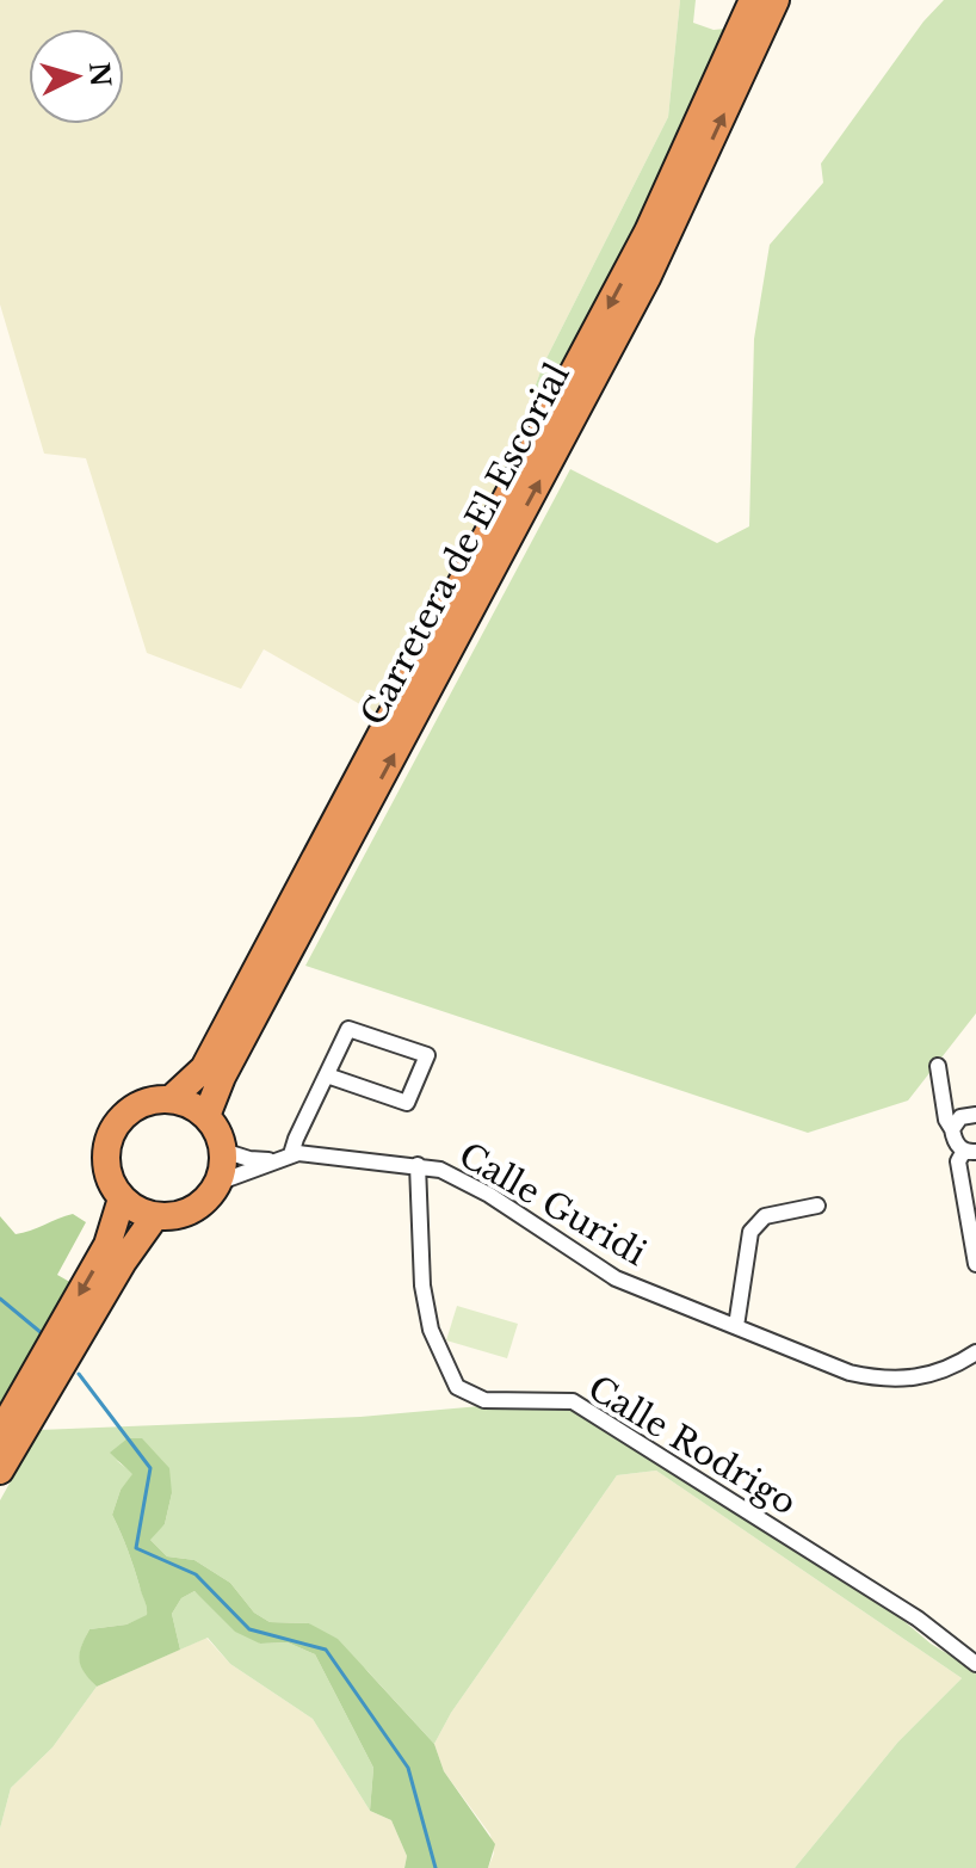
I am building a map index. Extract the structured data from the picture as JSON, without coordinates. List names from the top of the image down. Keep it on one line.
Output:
{"streets":{"highway":["Carretera de El Escorial"],"street":["Calle Guridi","Calle Rodrigo"]},"crossings":[["Carretera de El Escorial","Calle Guridi"],["Calle Guridi","Calle Rodrigo"]],"north":"right"}
